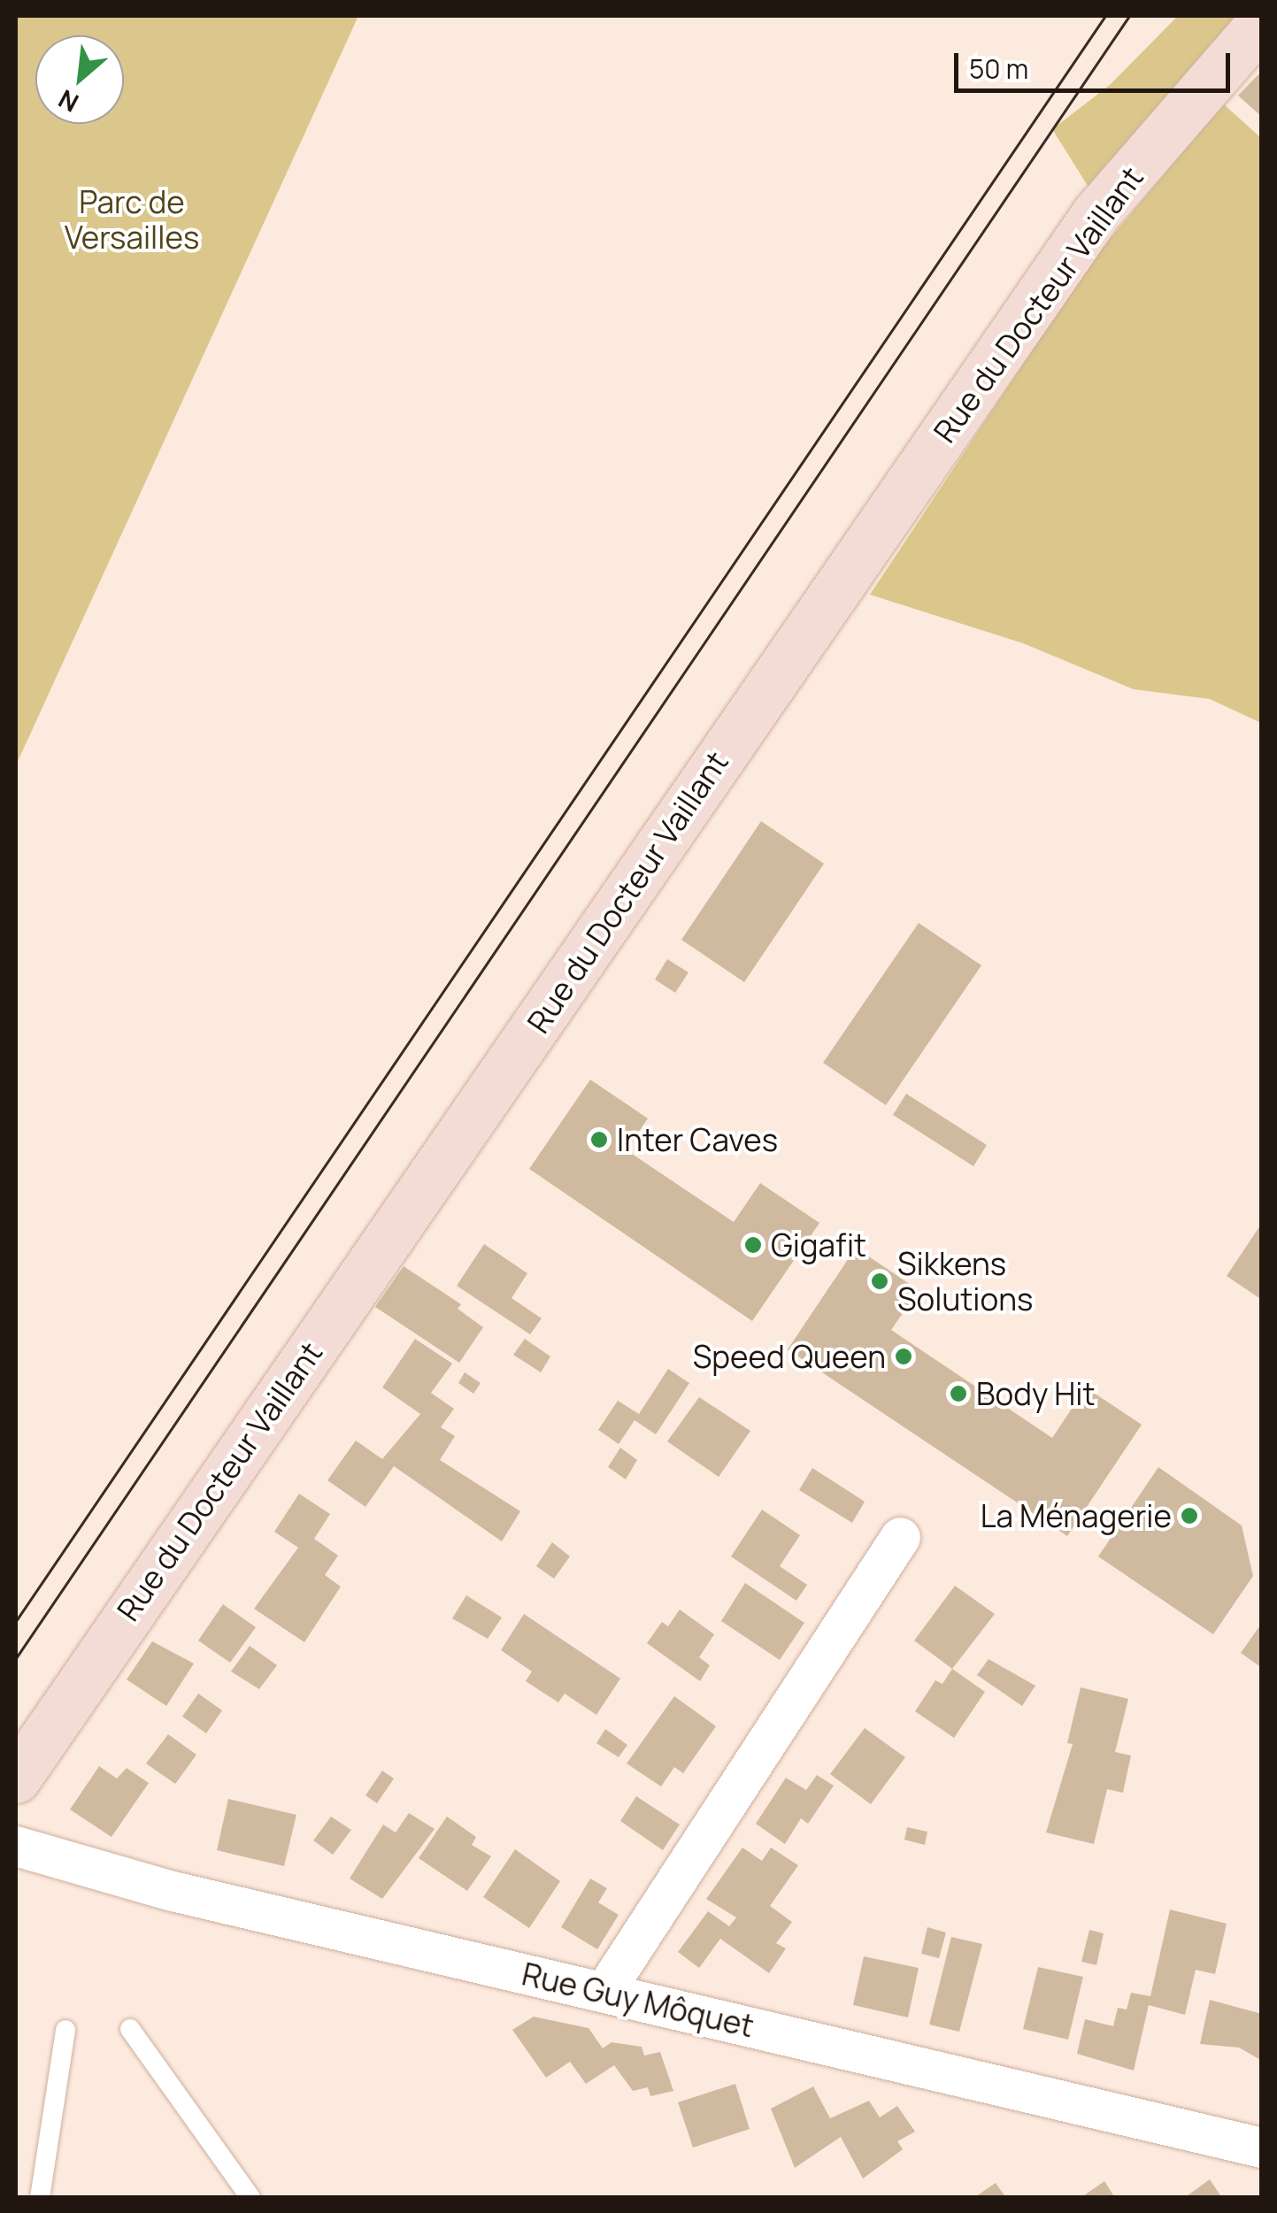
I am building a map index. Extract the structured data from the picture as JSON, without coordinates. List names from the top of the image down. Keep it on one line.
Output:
{"streets":{"main road":["Rue du Docteur Vaillant"],"street":["Rue Guy Môquet"]},"parks":["Parc de Versailles"],"places":["Inter Caves","Gigafit","Sikkens Solutions","Speed Queen","Body Hit","La Ménagerie"],"scale_bar":"50 m","north":"bottom left"}
